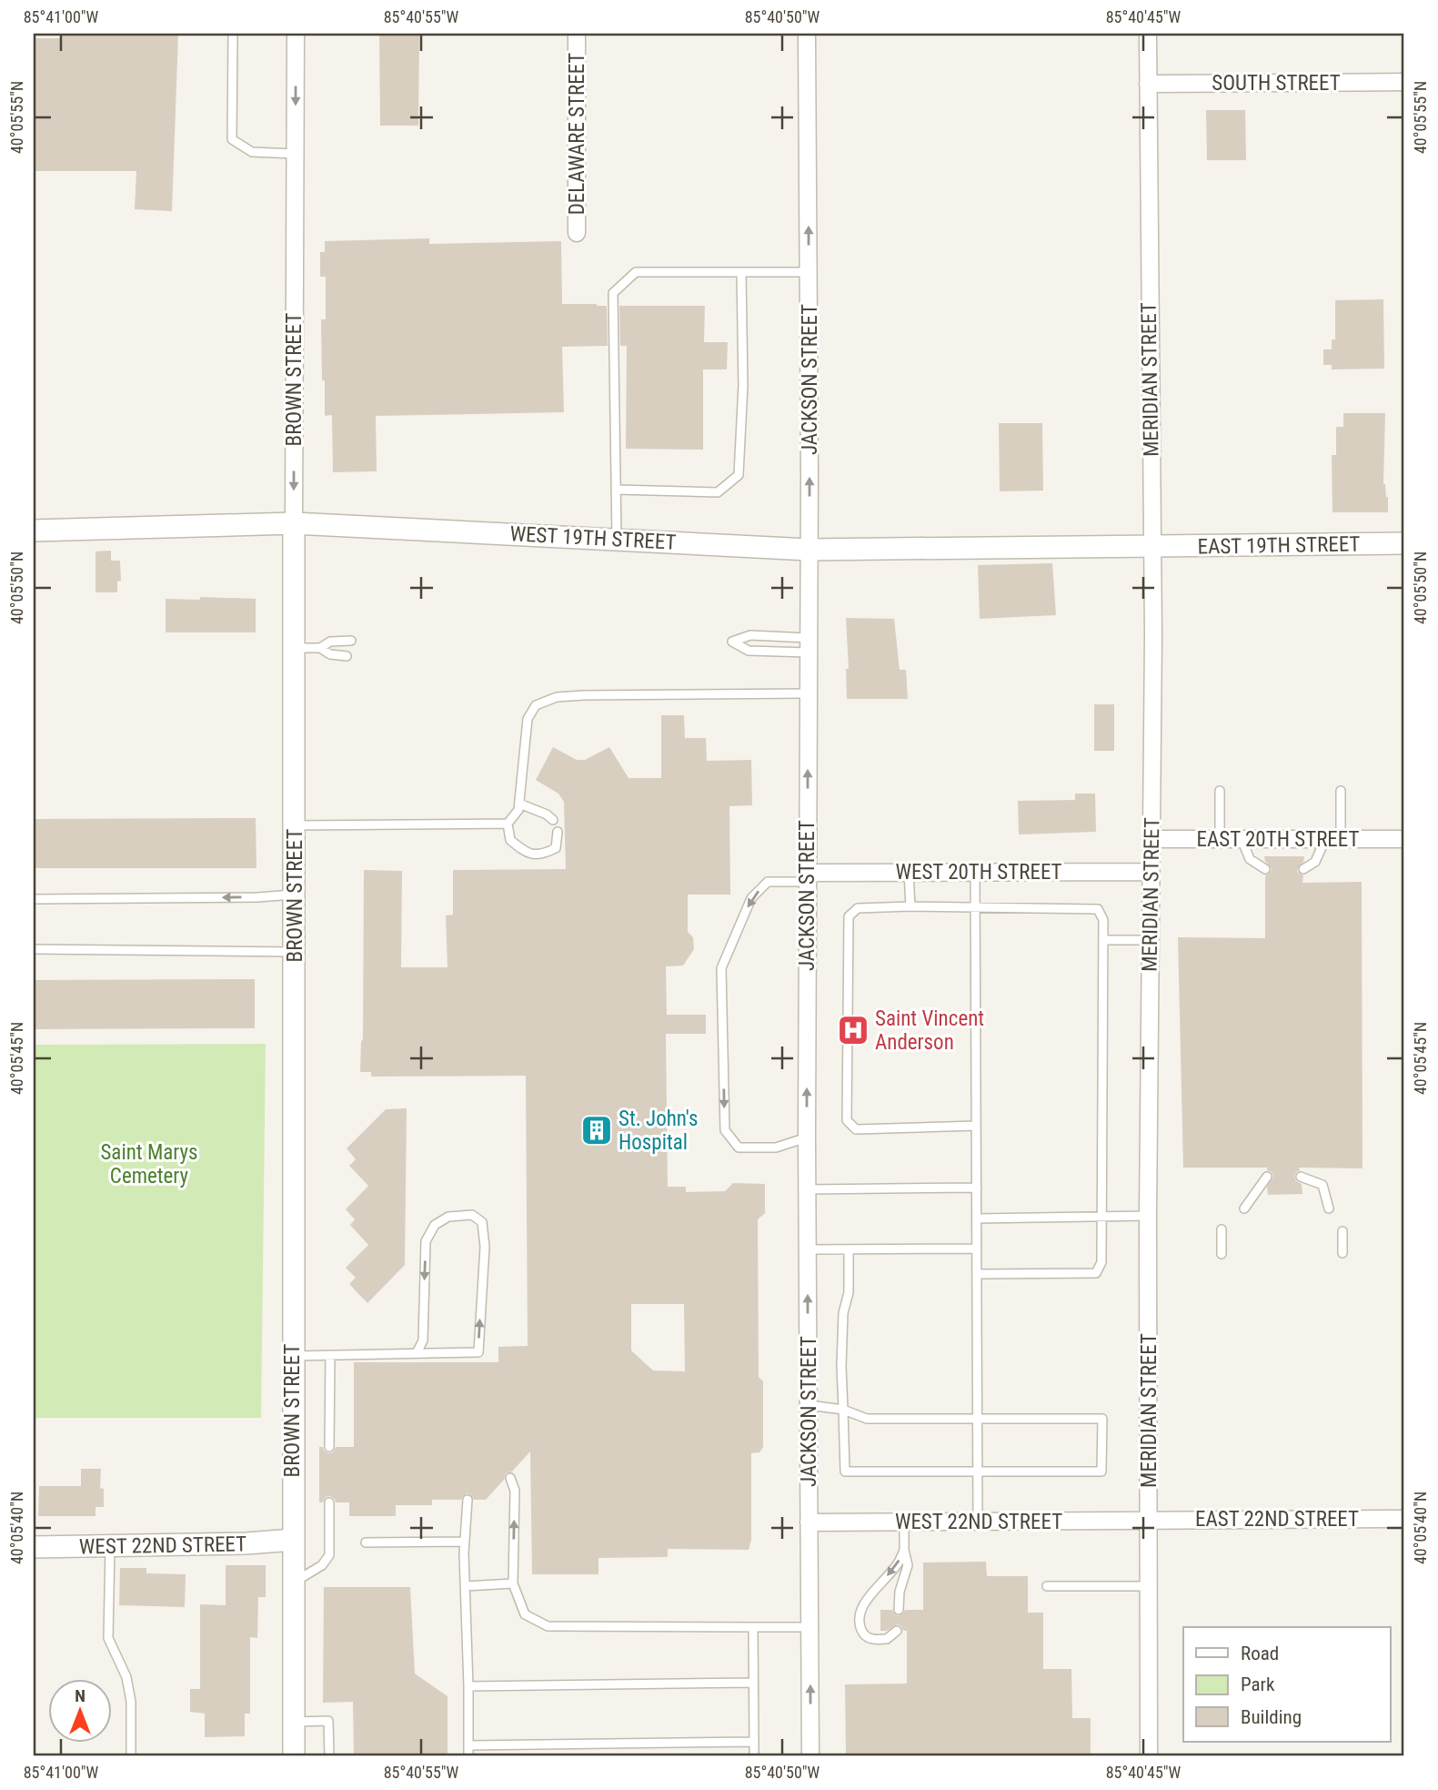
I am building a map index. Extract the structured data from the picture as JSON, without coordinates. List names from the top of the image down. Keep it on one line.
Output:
{"streets":{"street":["SOUTH STREET","DELAWARE STREET","BROWN STREET","JACKSON STREET","MERIDIAN STREET","WEST 19TH STREET","EAST 19TH STREET","EAST 20TH STREET","WEST 20TH STREET","EAST 22ND STREET","WEST 22ND STREET"]},"crossings":[["SOUTH STREET","MERIDIAN STREET"],["BROWN STREET","WEST 19TH STREET"],["BROWN STREET","WEST 22ND STREET"],["JACKSON STREET","WEST 19TH STREET"],["JACKSON STREET","WEST 20TH STREET"],["JACKSON STREET","WEST 22ND STREET"],["MERIDIAN STREET","WEST 19TH STREET"],["MERIDIAN STREET","EAST 19TH STREET"],["MERIDIAN STREET","EAST 20TH STREET"],["MERIDIAN STREET","WEST 20TH STREET"],["MERIDIAN STREET","EAST 22ND STREET"],["MERIDIAN STREET","WEST 22ND STREET"],["WEST 19TH STREET","EAST 19TH STREET"],["EAST 22ND STREET","WEST 22ND STREET"]],"one_way":["JACKSON STREET"],"parks":["Saint Marys Cemetery"],"places":{"hospital":["Saint Vincent Anderson"],"building":["St. John's Hospital"]},"legend":["Road","Park","Building"],"north":"top","coordinates":["85°41'00\"W","85°40'55\"W","85°40'50\"W","85°40'45\"W","40°05'55\"N","40°05'50\"N","40°05'45\"N","40°05'40\"N"]}
